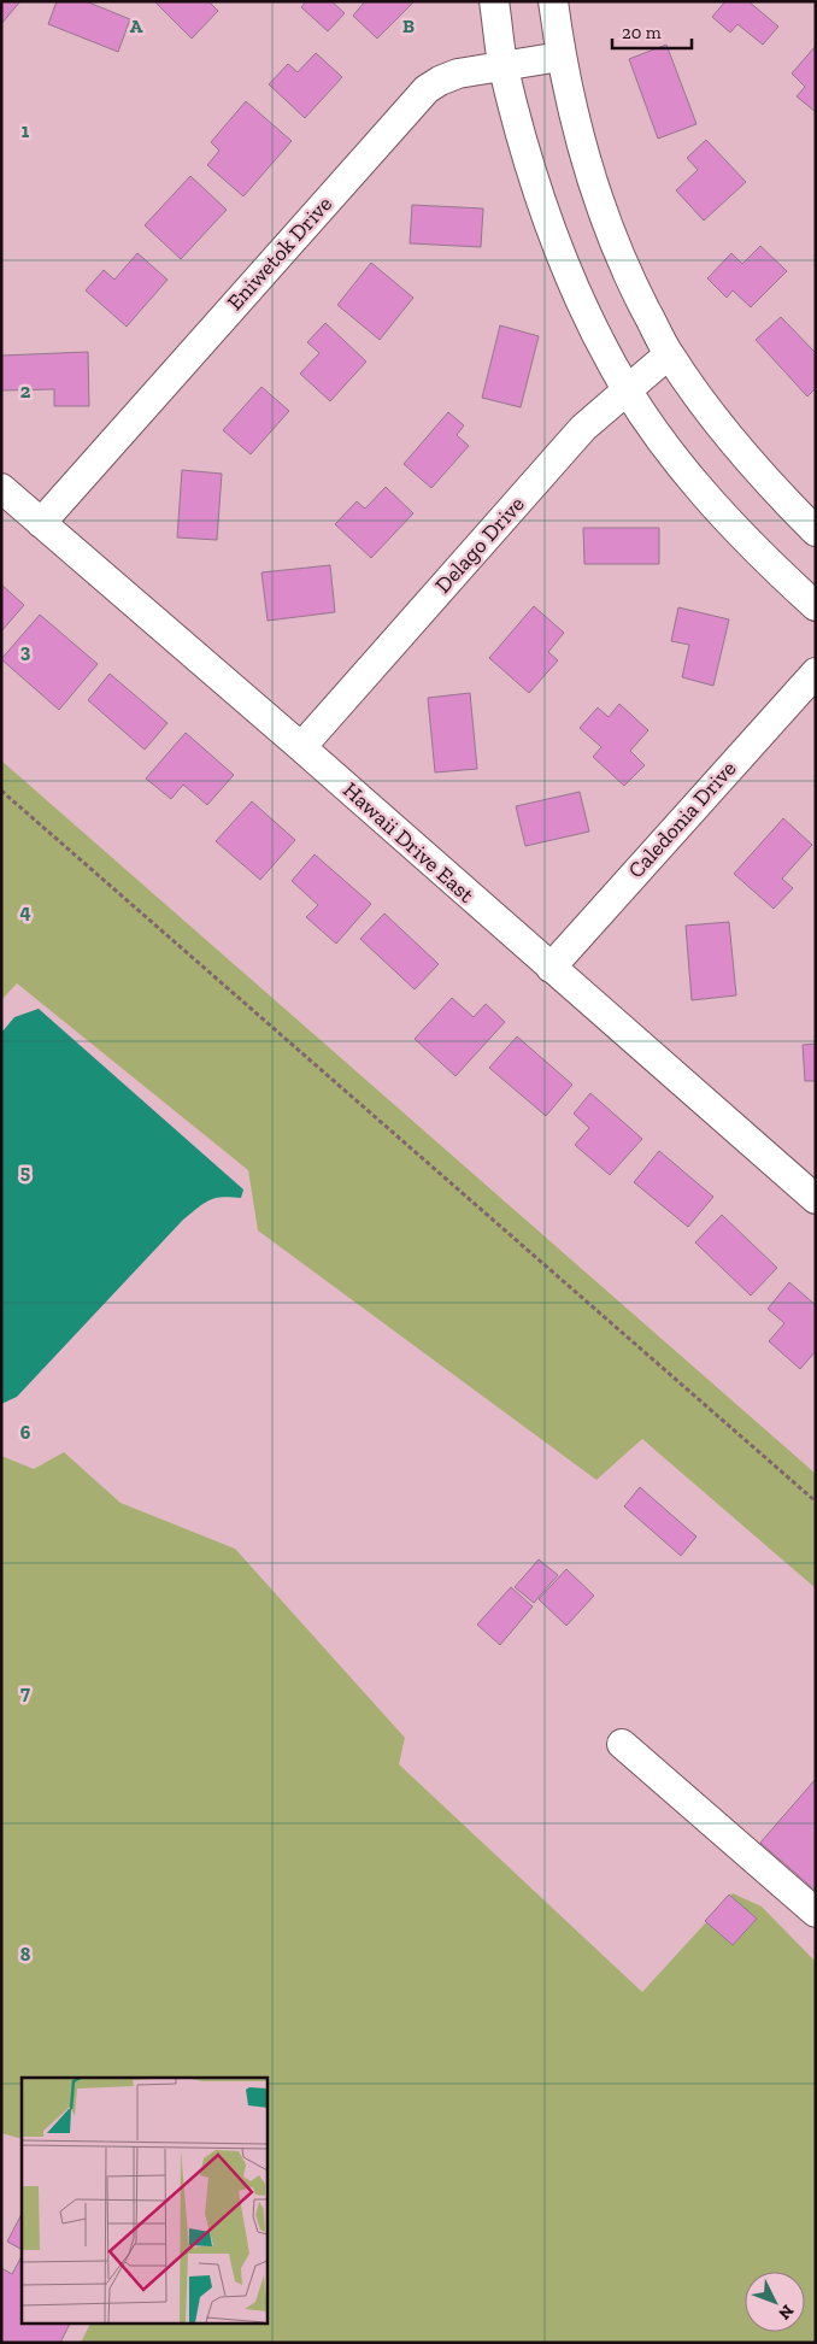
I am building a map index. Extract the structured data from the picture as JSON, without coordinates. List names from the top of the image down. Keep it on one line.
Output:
{"streets":{"street":["Eniwetok Drive","Delago Drive","Caledonia Drive","Hawaii Drive East"]},"crossings":[["Eniwetok Drive","Hawaii Drive East"],["Delago Drive","Hawaii Drive East"],["Caledonia Drive","Hawaii Drive East"]],"scale_bar":"20 m","north":"bottom right","grid":{"columns":["A","B"],"rows":["1","2","3","4","5","6","7","8"]}}
